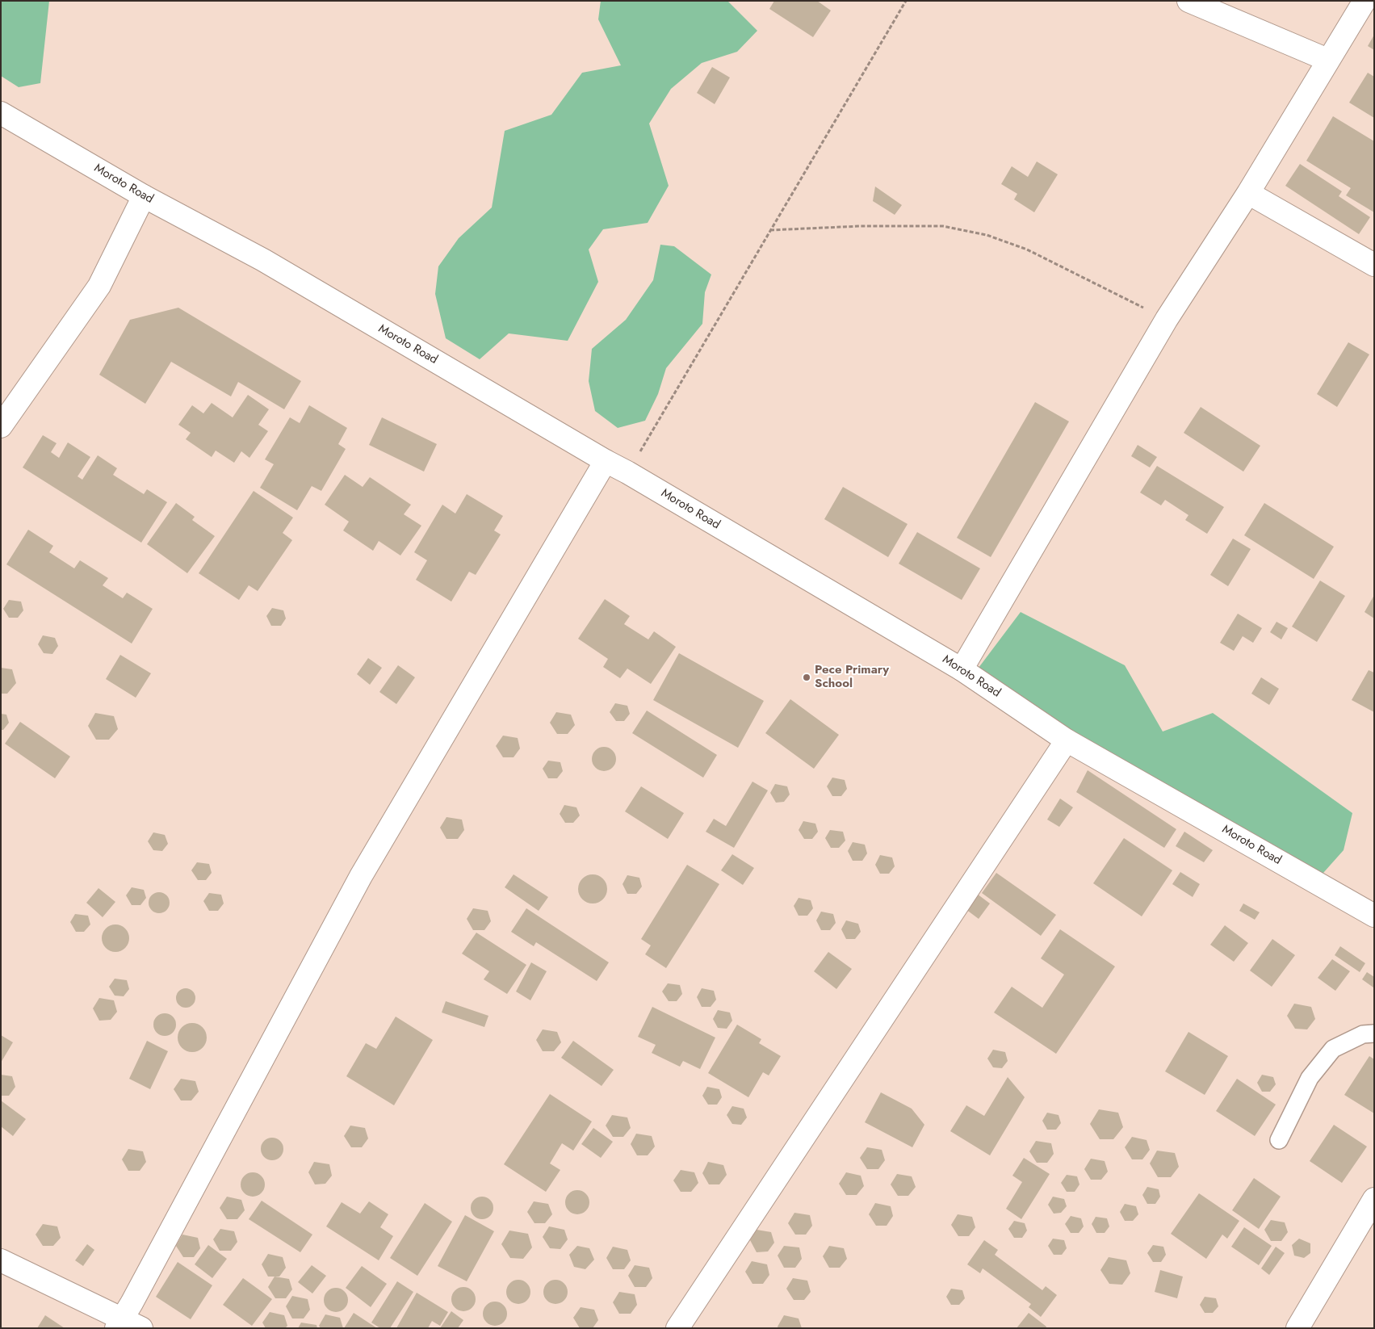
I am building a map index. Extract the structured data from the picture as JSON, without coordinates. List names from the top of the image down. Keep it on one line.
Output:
{"streets":{"street":["Moroto Road"]},"places":["Pece Primary School"]}
